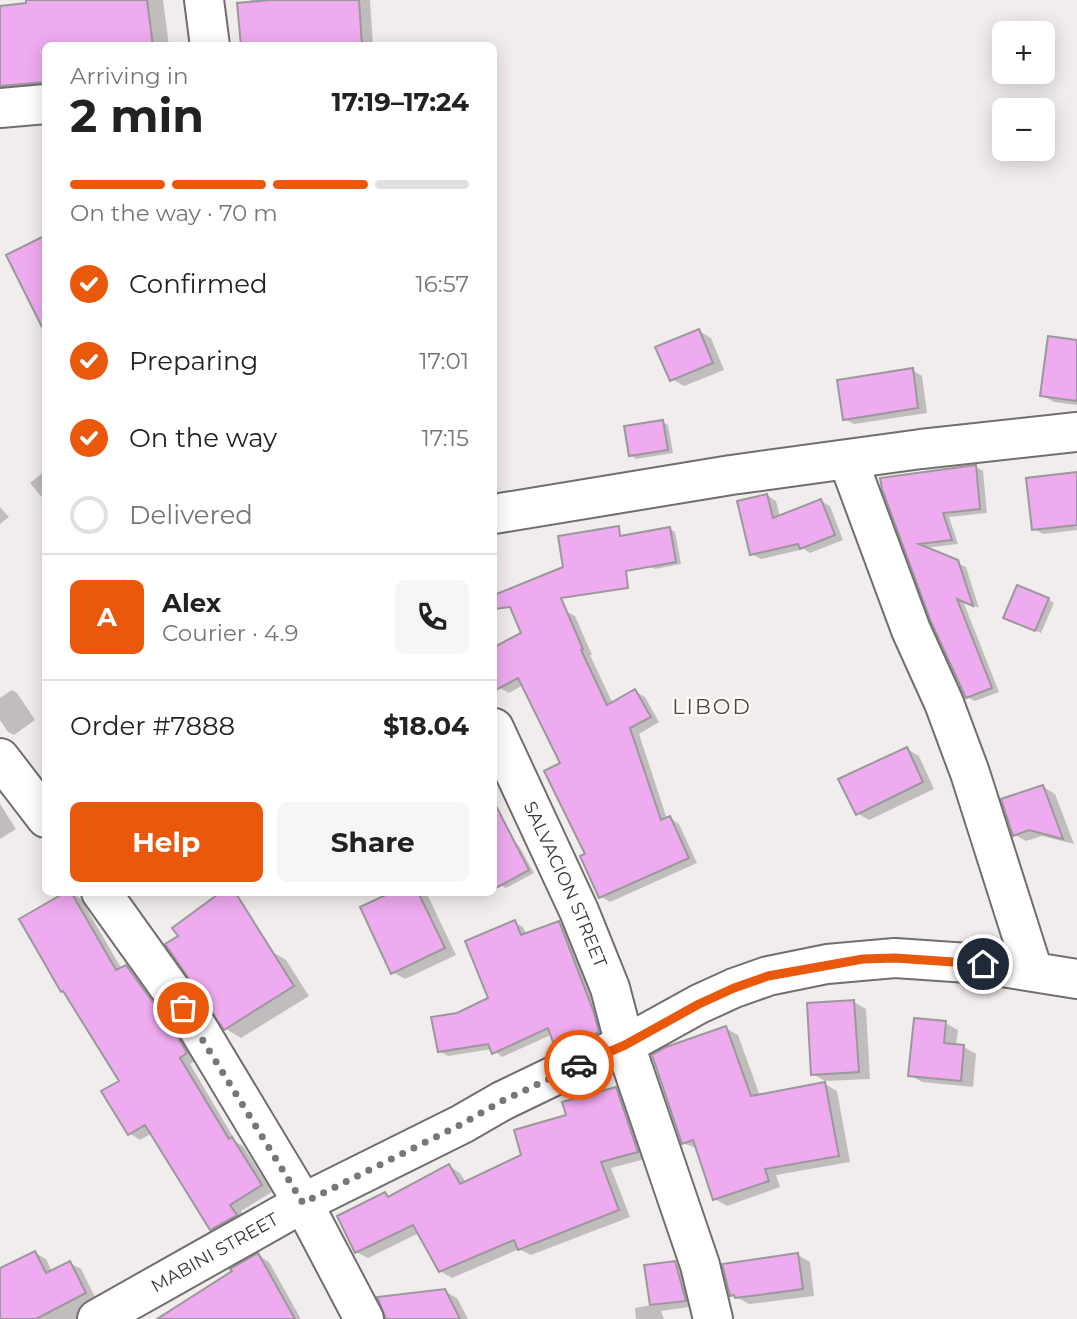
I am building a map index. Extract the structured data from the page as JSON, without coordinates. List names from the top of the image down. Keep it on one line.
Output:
{"streets":{"street":["SALVACION STREET","MABINI STREET"]},"crossings":[["SALVACION STREET","MABINI STREET"]],"districts":["LIBOD"],"page":{"map_buttons":["+","−"],"heading":["2 min","Arriving in","17:19–17:24"],"panel":["Alex","Courier · 4.9","Order #7888","$18.04"],"bar":"On the way · 70 m","list":[["Confirmed","16:57"],["Preparing","17:01"],["On the way","17:15"],"Delivered"],"round":"A","buttons":["Help","Share"]}}
